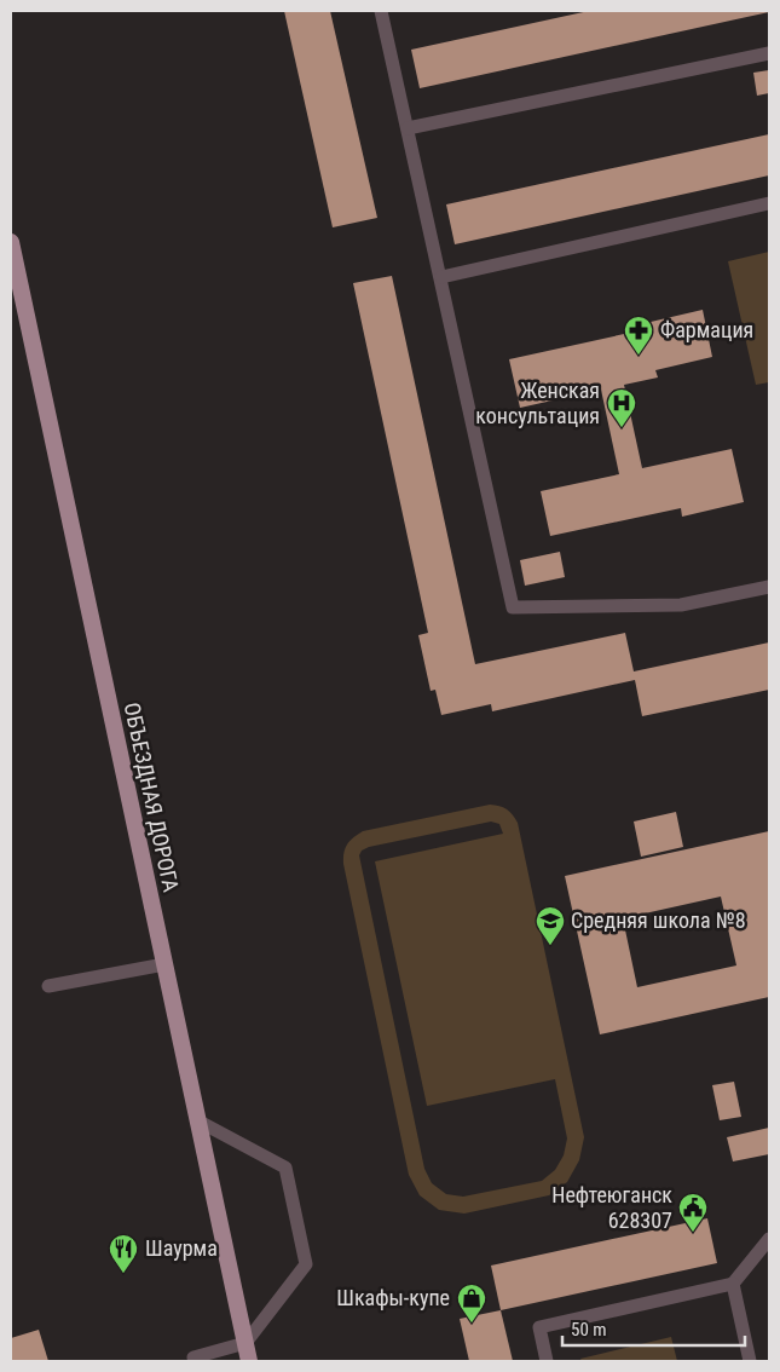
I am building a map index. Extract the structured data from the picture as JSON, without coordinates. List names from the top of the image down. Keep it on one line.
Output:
{"streets":{"main road":["ОБЪЕЗДНАЯ ДОРОГА"]},"places":{"pharmacy":["Фармация"],"hospital":["Женская консультация"],"school or university":["Средняя школа №8"],"public building":["Нефтеюганск 628307"],"restaurant":["Шаурма"],"shop":["Шкафы-купе"]},"scale_bar":"50 m"}
